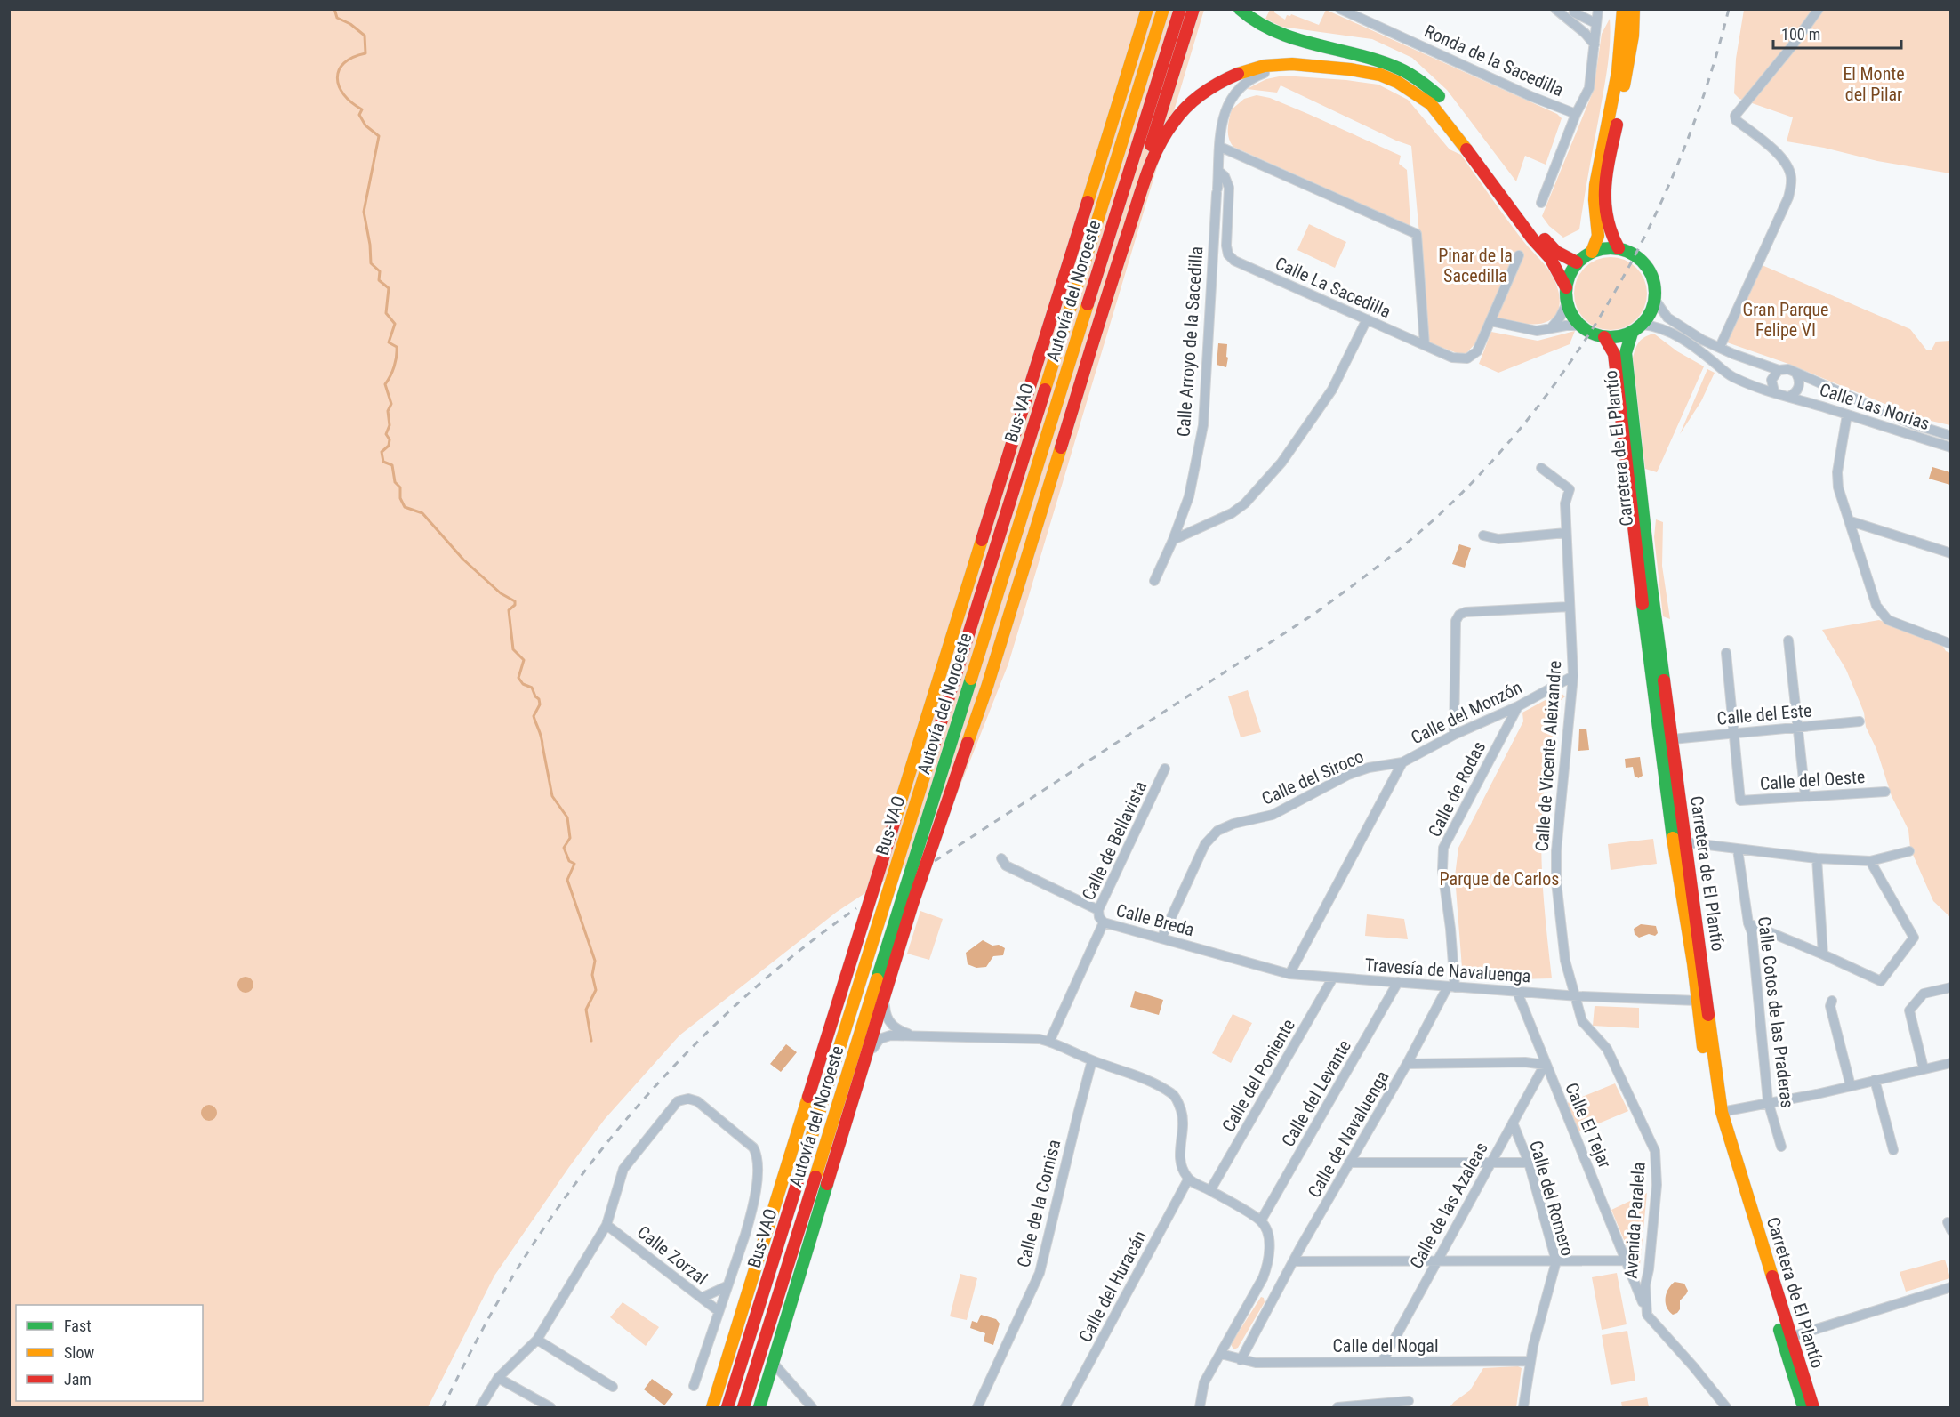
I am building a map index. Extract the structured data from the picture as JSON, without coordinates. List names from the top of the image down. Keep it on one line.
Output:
{"streets":{"main road":["Autovía del Noroeste","Bus-VAO","Carretera de El Plantío"],"street":["Ronda de la Sacedilla","Calle La Sacedilla","Calle Arroyo de la Sacedilla","Calle Las Norias","Calle del Monzón","Calle del Este","Calle de Vicente Aleixandre","Calle del Siroco","Calle del Oeste","Calle de Rodas","Calle de Bellavista","Calle Breda","Travesía de Navaluenga","Calle Cotos de las Praderas","Calle del Poniente","Calle del Levante","Calle El Tejar","Calle de Navaluenga","Calle del Romero","Calle de la Cornisa","Calle de las Azaleas","Avenida Paralela","Calle Zorzal","Calle del Huracán","Calle del Nogal"]},"crossings":[["Calle La Sacedilla","Calle Arroyo de la Sacedilla"],["Calle Las Norias","Carretera de El Plantío"],["Carretera de El Plantío","Calle del Este"],["Carretera de El Plantío","Travesía de Navaluenga"],["Calle del Monzón","Calle de Vicente Aleixandre"],["Calle del Monzón","Calle del Siroco"],["Calle del Monzón","Calle de Rodas"],["Calle del Este","Calle del Oeste"],["Calle de Vicente Aleixandre","Travesía de Navaluenga"],["Calle de Vicente Aleixandre","Avenida Paralela"],["Calle del Siroco","Calle Breda"],["Calle de Rodas","Travesía de Navaluenga"],["Calle de Rodas","Calle de Navaluenga"],["Calle de Bellavista","Calle Breda"],["Calle Breda","Travesía de Navaluenga"],["Travesía de Navaluenga","Calle del Poniente"],["Travesía de Navaluenga","Calle del Levante"],["Travesía de Navaluenga","Calle El Tejar"],["Travesía de Navaluenga","Calle de Navaluenga"],["Travesía de Navaluenga","Avenida Paralela"],["Calle El Tejar","Calle de las Azaleas"],["Calle El Tejar","Avenida Paralela"],["Calle de Navaluenga","Calle del Nogal"],["Calle del Romero","Calle de las Azaleas"],["Calle del Romero","Calle del Nogal"],["Calle de las Azaleas","Calle del Nogal"]],"parks":["El Monte del Pilar","Pinar de la Sacedilla","Gran Parque Felipe VI","Parque de Carlos"],"legend":["Fast","Slow","Jam"],"scale_bar":"100 m"}
